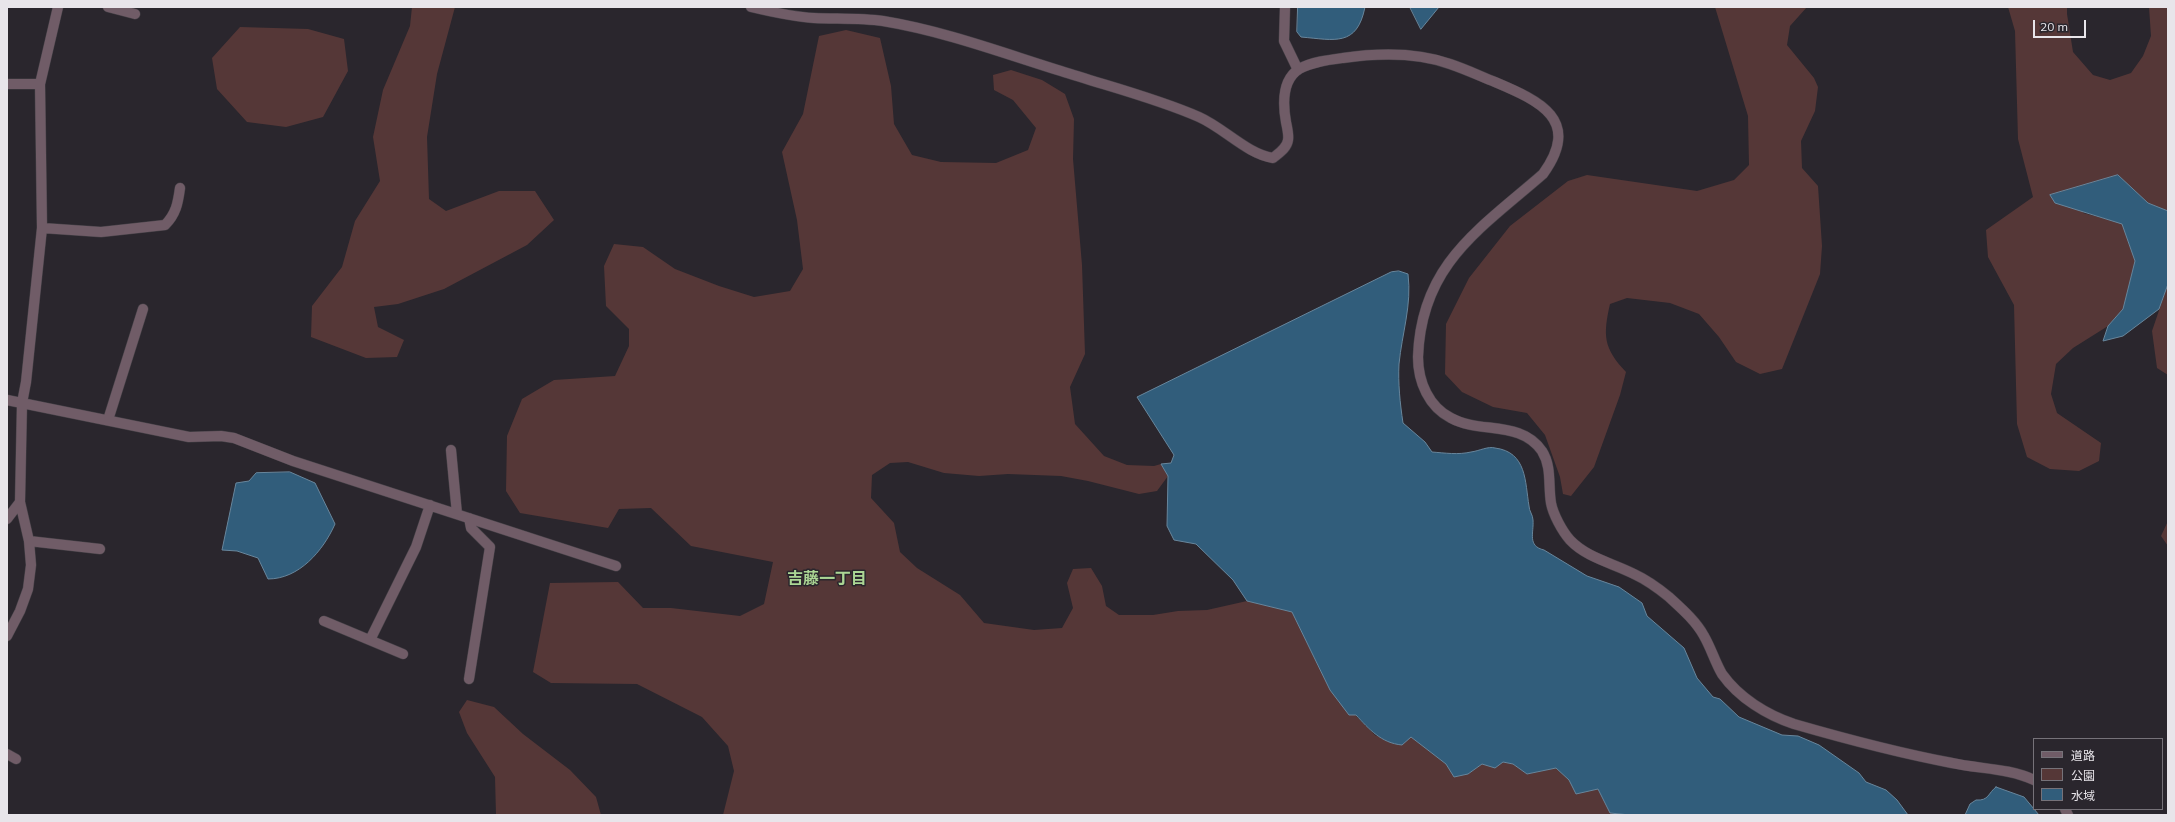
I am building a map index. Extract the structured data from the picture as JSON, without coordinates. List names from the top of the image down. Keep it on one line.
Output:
{"districts":["吉藤一丁目"],"legend":["道路","公園","水域"],"scale_bar":"20 m"}
